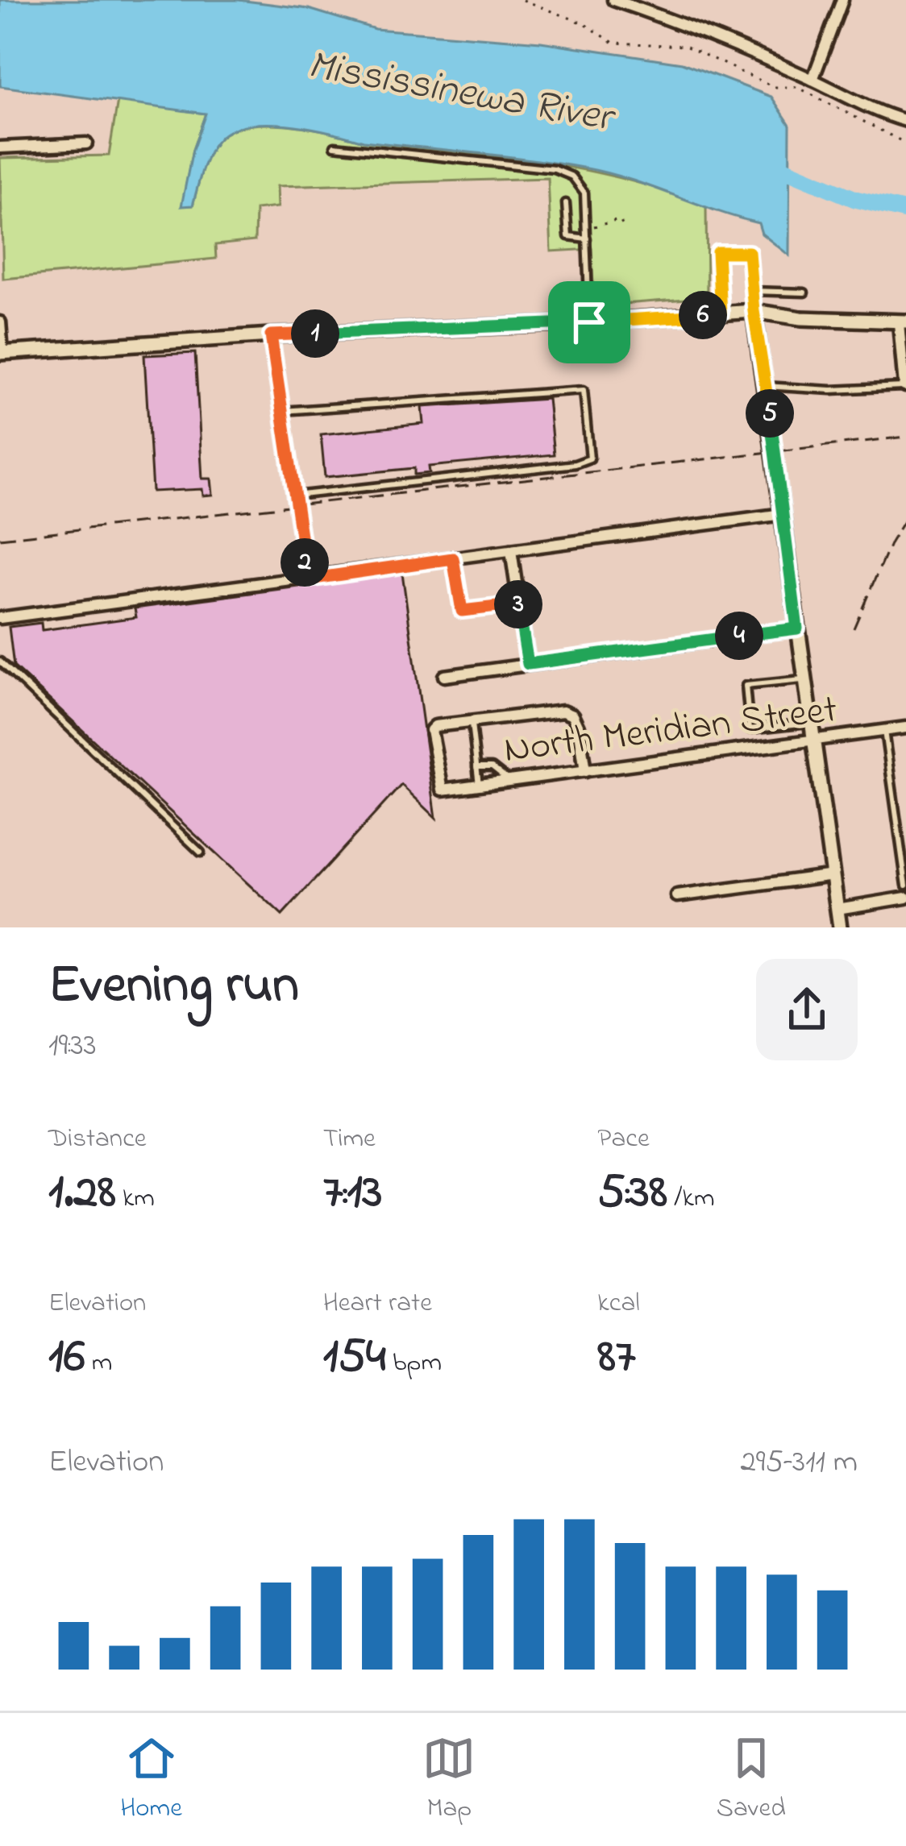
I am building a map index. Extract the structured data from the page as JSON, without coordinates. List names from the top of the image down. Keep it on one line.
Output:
{"streets":{"street":["North Meridian Street"]},"water":["Mississinewa River"],"page":{"pins":["6","1","5","2","3","4"],"heading":["Evening run","19:33"],"stats":[["Distance","1.28 km"],["Time","7:13"],["Pace","5:38 /km"],["Elevation","16 m"],["Heart rate","154 bpm"],["kcal","87"]],"chart":["Elevation","295–311 m"],"tabs":["Home","Map","Saved"]}}
